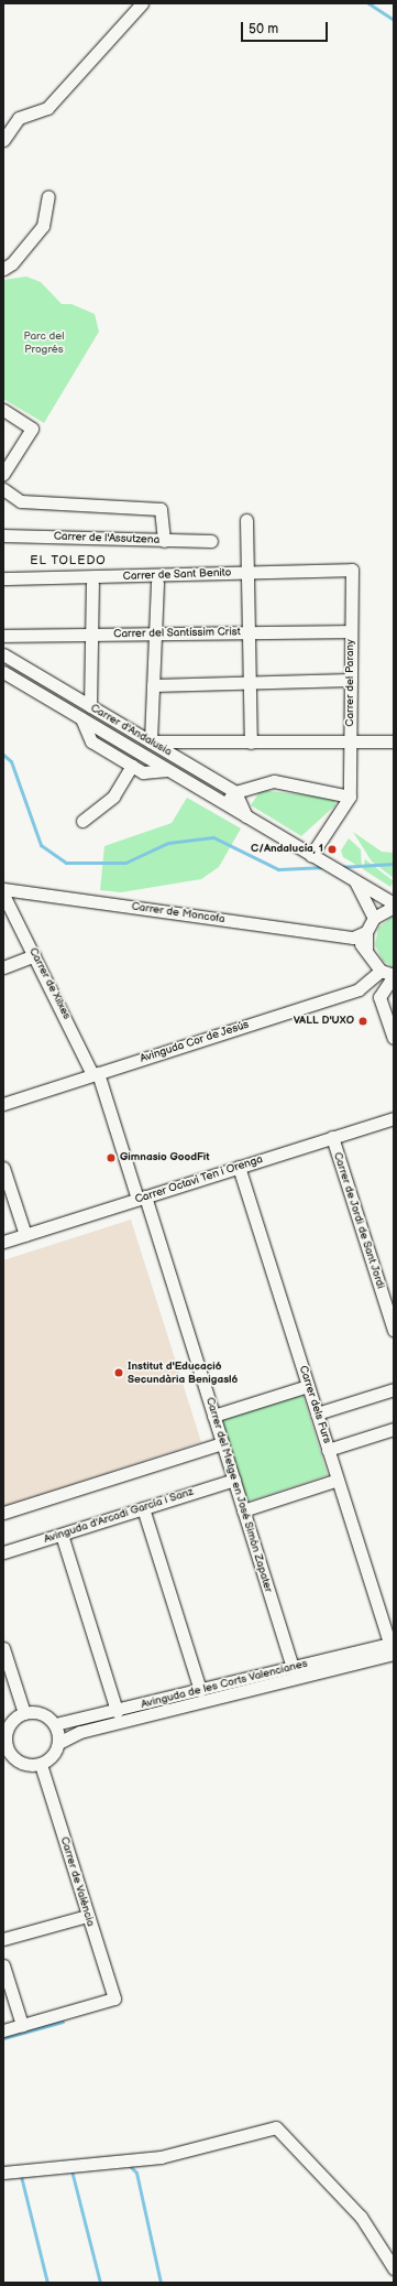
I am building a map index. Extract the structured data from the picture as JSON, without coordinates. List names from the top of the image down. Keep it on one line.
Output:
{"streets":{"street":["Carrer de l'Assutzena","Carrer de Sant Benito","Carrer del Santíssim Crist","Carrer del Parany","Carrer d'Andalusia","Carrer de Moncofa","Carrer de Xilxes","Avinguda Cor de Jesús","Carrer Octavi Ten i Orenga","Carrer de Jordi de Sant Jordi","Carrer dels Furs","Carrer del Metge en José Simón Zapater","Avinguda d'Arcadi García i Sanz","Avinguda de les Corts Valencianes","Carrer de València"]},"crossings":[["Carrer de Sant Benito","Carrer del Parany"],["Carrer del Santíssim Crist","Carrer del Parany"],["Carrer de Xilxes","Avinguda Cor de Jesús"],["Carrer de Xilxes","Carrer Octavi Ten i Orenga"],["Carrer de Xilxes","Carrer del Metge en José Simón Zapater"],["Carrer Octavi Ten i Orenga","Carrer de Jordi de Sant Jordi"],["Carrer Octavi Ten i Orenga","Carrer dels Furs"],["Carrer Octavi Ten i Orenga","Carrer del Metge en José Simón Zapater"],["Carrer dels Furs","Avinguda de les Corts Valencianes"],["Carrer del Metge en José Simón Zapater","Avinguda d'Arcadi García i Sanz"],["Carrer del Metge en José Simón Zapater","Avinguda de les Corts Valencianes"],["Avinguda de les Corts Valencianes","Carrer de València"]],"districts":["EL TOLEDO"],"parks":["Parc del Progrés"],"places":["C/Andalucía, 1","VALL D'UXO","Gimnasio GoodFit","Institut d'Educació Secundària Benigasló"],"scale_bar":"50 m"}
